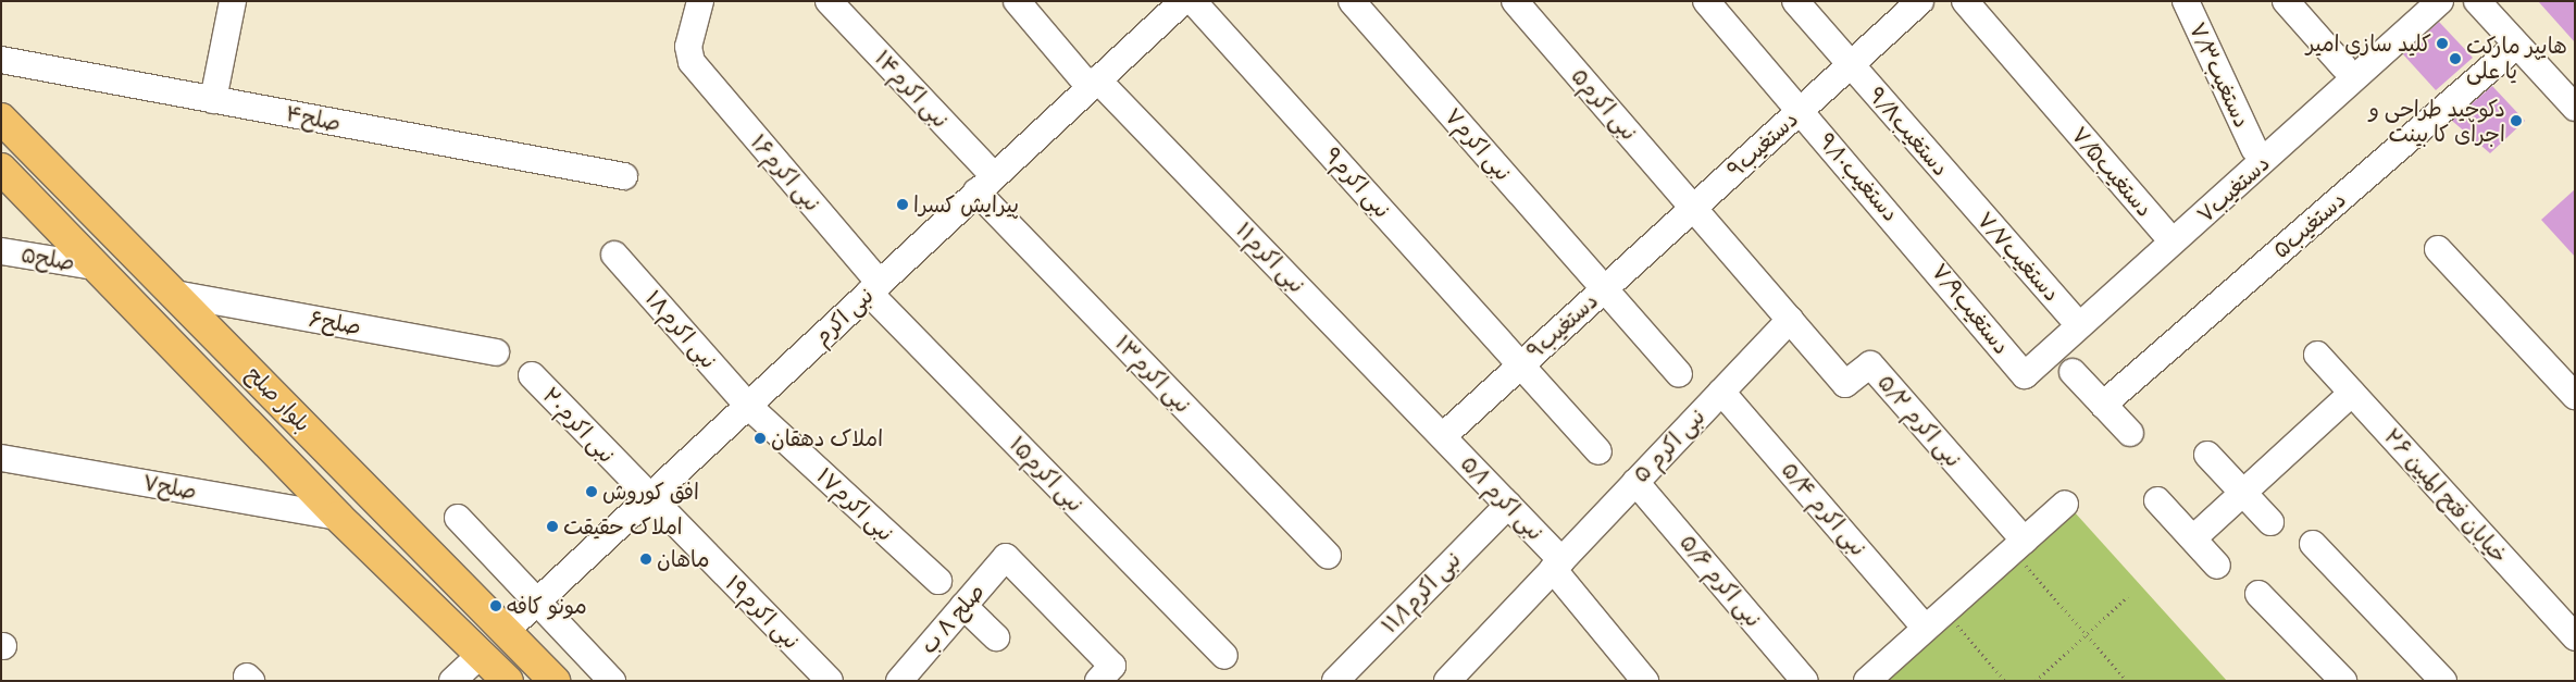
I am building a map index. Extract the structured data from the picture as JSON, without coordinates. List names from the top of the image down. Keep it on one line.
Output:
{"streets":{"main road":["بلوار صلح"],"street":["دستغیب۷/۳","نبی اکرم۱۴","نبی اکرم۵","صلح۴","دستغیب۹/۸","نبی اکرم۷","دستغیب۹","دستغیب۷/۵","نبی اکرم۱۶","دستغیب۹/۱۰","نبی اکرم۹","دستغیب۷","دستغیب۵","دستغیب۷/۷","نبی اکرم۱۱","صلح۵","دستغیب۷/۹","نبی اکرم","صلح۶","۹دستغیب","نبی اکرم۱۸","نبی اکرم۱۳","نبی اکرم ۵/۲","نبی اکرم۲۰","نبی اکرم ۵","نبی اکرم۱۵","صلح۷","خیابان فتح المبین ۲۶","نبی اکرم ۵/۱","نبی اکرم۱۷","نبی اکرم ۵/۴","نبی اکرم ۵/۶","نبی اکرم۱۱/۱","نبی اکرم۱۹","صلح ۸ ب"]},"crossings":[["نبی اکرم۱۴","نبی اکرم"],["نبی اکرم۱۴","نبی اکرم۱۳"],["نبی اکرم۵","دستغیب۹"],["دستغیب۹/۸","دستغیب۹"],["دستغیب۹/۸","دستغیب۷/۷"],["نبی اکرم۷","دستغیب۹"],["نبی اکرم۷","۹دستغیب"],["دستغیب۹","دستغیب۹/۱۰"],["دستغیب۹","۹دستغیب"],["نبی اکرم۱۶","نبی اکرم"],["نبی اکرم۱۶","نبی اکرم۱۵"],["دستغیب۹/۱۰","دستغیب۷/۹"],["نبی اکرم۹","نبی اکرم"],["نبی اکرم۹","۹دستغیب"],["دستغیب۷","دستغیب۷/۹"],["نبی اکرم۱۱","نبی اکرم"],["نبی اکرم۱۱","نبی اکرم ۵/۱"],["صلح۵","بلوار صلح"],["نبی اکرم","نبی اکرم۱۸"],["نبی اکرم","نبی اکرم۱۳"],["نبی اکرم","بلوار صلح"],["نبی اکرم","نبی اکرم۲۰"],["نبی اکرم","نبی اکرم۱۵"],["نبی اکرم","نبی اکرم۱۷"],["نبی اکرم","نبی اکرم۱۹"],["صلح۶","بلوار صلح"],["نبی اکرم۱۸","نبی اکرم۱۷"],["بلوار صلح","صلح۷"],["نبی اکرم ۵/۲","نبی اکرم ۵"],["نبی اکرم۲۰","نبی اکرم۱۹"],["نبی اکرم ۵","نبی اکرم ۵/۱"],["نبی اکرم ۵","نبی اکرم ۵/۴"],["نبی اکرم ۵","نبی اکرم ۵/۶"],["نبی اکرم ۵/۱","نبی اکرم۱۱/۱"]],"places":["کلید سازی امیر","هایپر مارکت یا علی","دکوچید طراحی و اجرای کا بینت","پیرایش کسرا","املاک دهقان","افق کوروش","املاک حقیقت","ماهان","مونو کافه"]}
